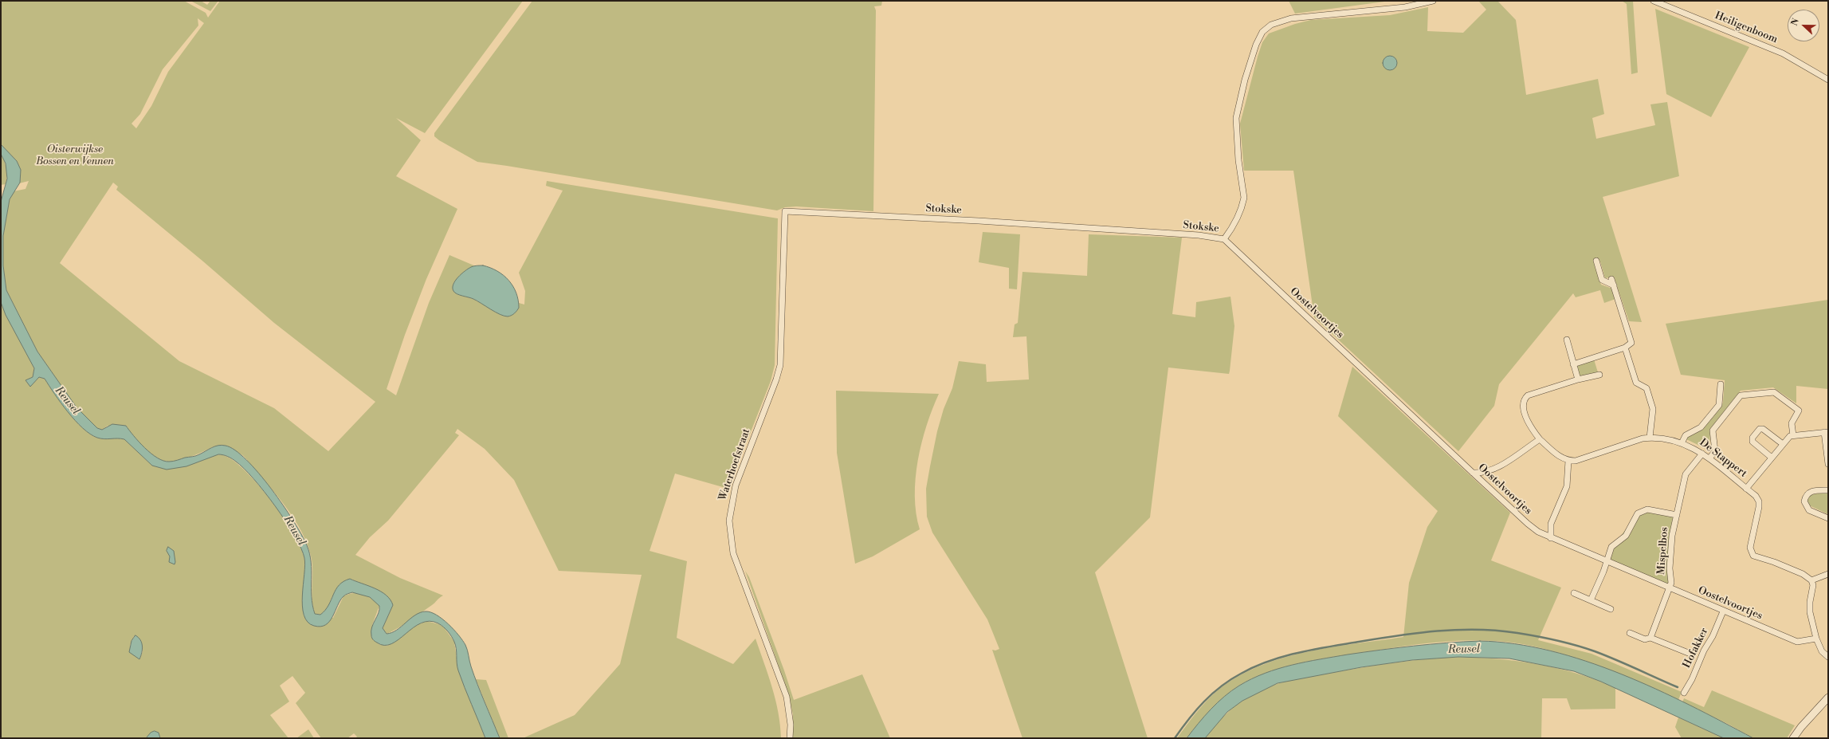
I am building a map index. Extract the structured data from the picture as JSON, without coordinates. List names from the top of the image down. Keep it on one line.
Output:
{"streets":{"street":["Heiligenboom","Stokske","Oostelvoortjes","De Stappert","Waterhoefstraat","Mispelbos","Hofakker"]},"crossings":[["Stokske","Oostelvoortjes"],["Stokske","Waterhoefstraat"],["Oostelvoortjes","Mispelbos"],["Oostelvoortjes","Hofakker"],["De Stappert","Mispelbos"]],"water":["Reusel"],"parks":["Oisterwijkse Bossen en Vennen"],"north":"left"}
